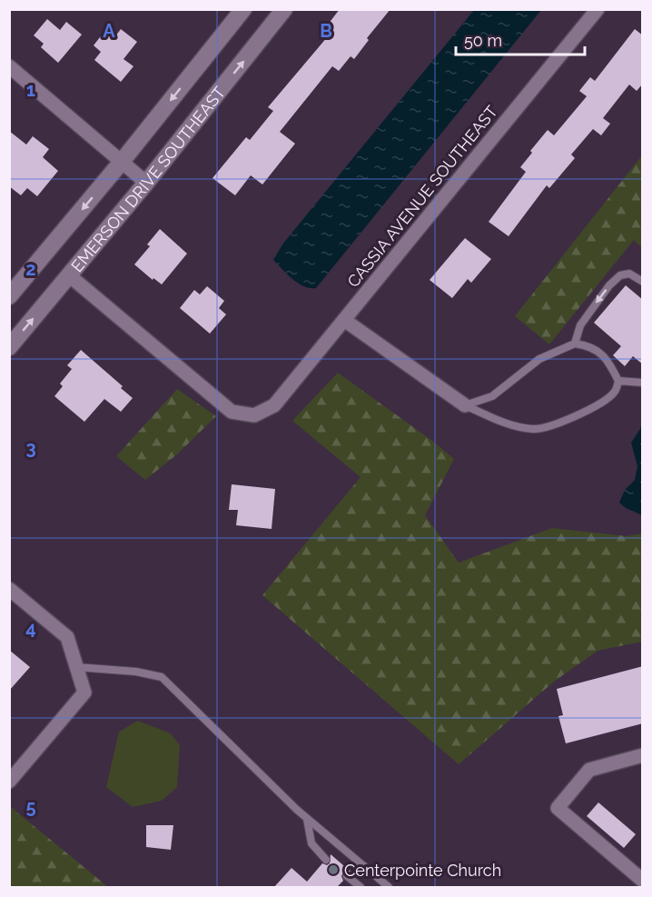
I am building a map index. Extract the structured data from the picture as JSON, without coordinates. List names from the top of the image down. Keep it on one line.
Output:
{"streets":{"street":["EMERSON DRIVE SOUTHEAST","CASSIA AVENUE SOUTHEAST"]},"crossings":[["EMERSON DRIVE SOUTHEAST","CASSIA AVENUE SOUTHEAST"]],"places":["Centerpointe Church"],"scale_bar":"50 m","grid":{"columns":["A","B"],"rows":["1","2","3","4","5"]}}
